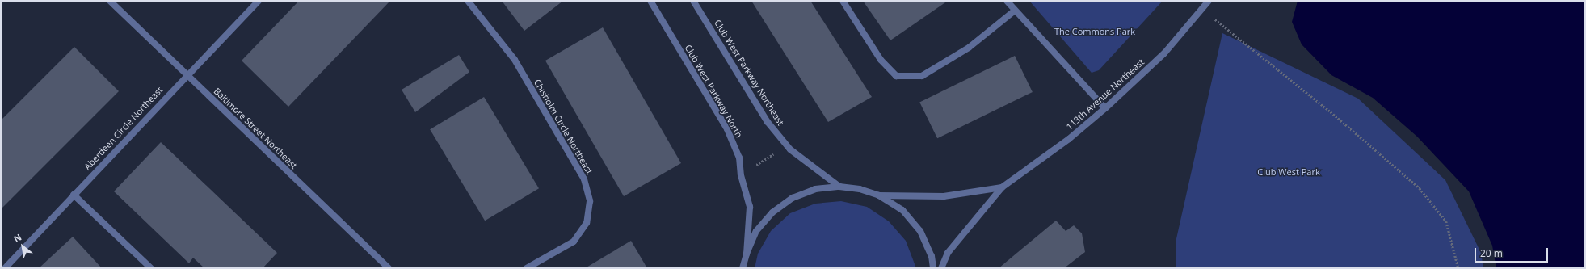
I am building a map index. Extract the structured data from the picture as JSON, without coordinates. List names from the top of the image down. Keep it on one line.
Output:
{"streets":{"street":["Club West Parkway Northeast","Club West Parkway North","113th Avenue Northeast","Chisholm Circle Northeast","Aberdeen Circle Northeast","Baltimore Street Northeast"]},"crossings":[["Aberdeen Circle Northeast","Baltimore Street Northeast"]],"parks":["The Commons Park","Club West Park"],"scale_bar":"20 m","north":"top left"}
